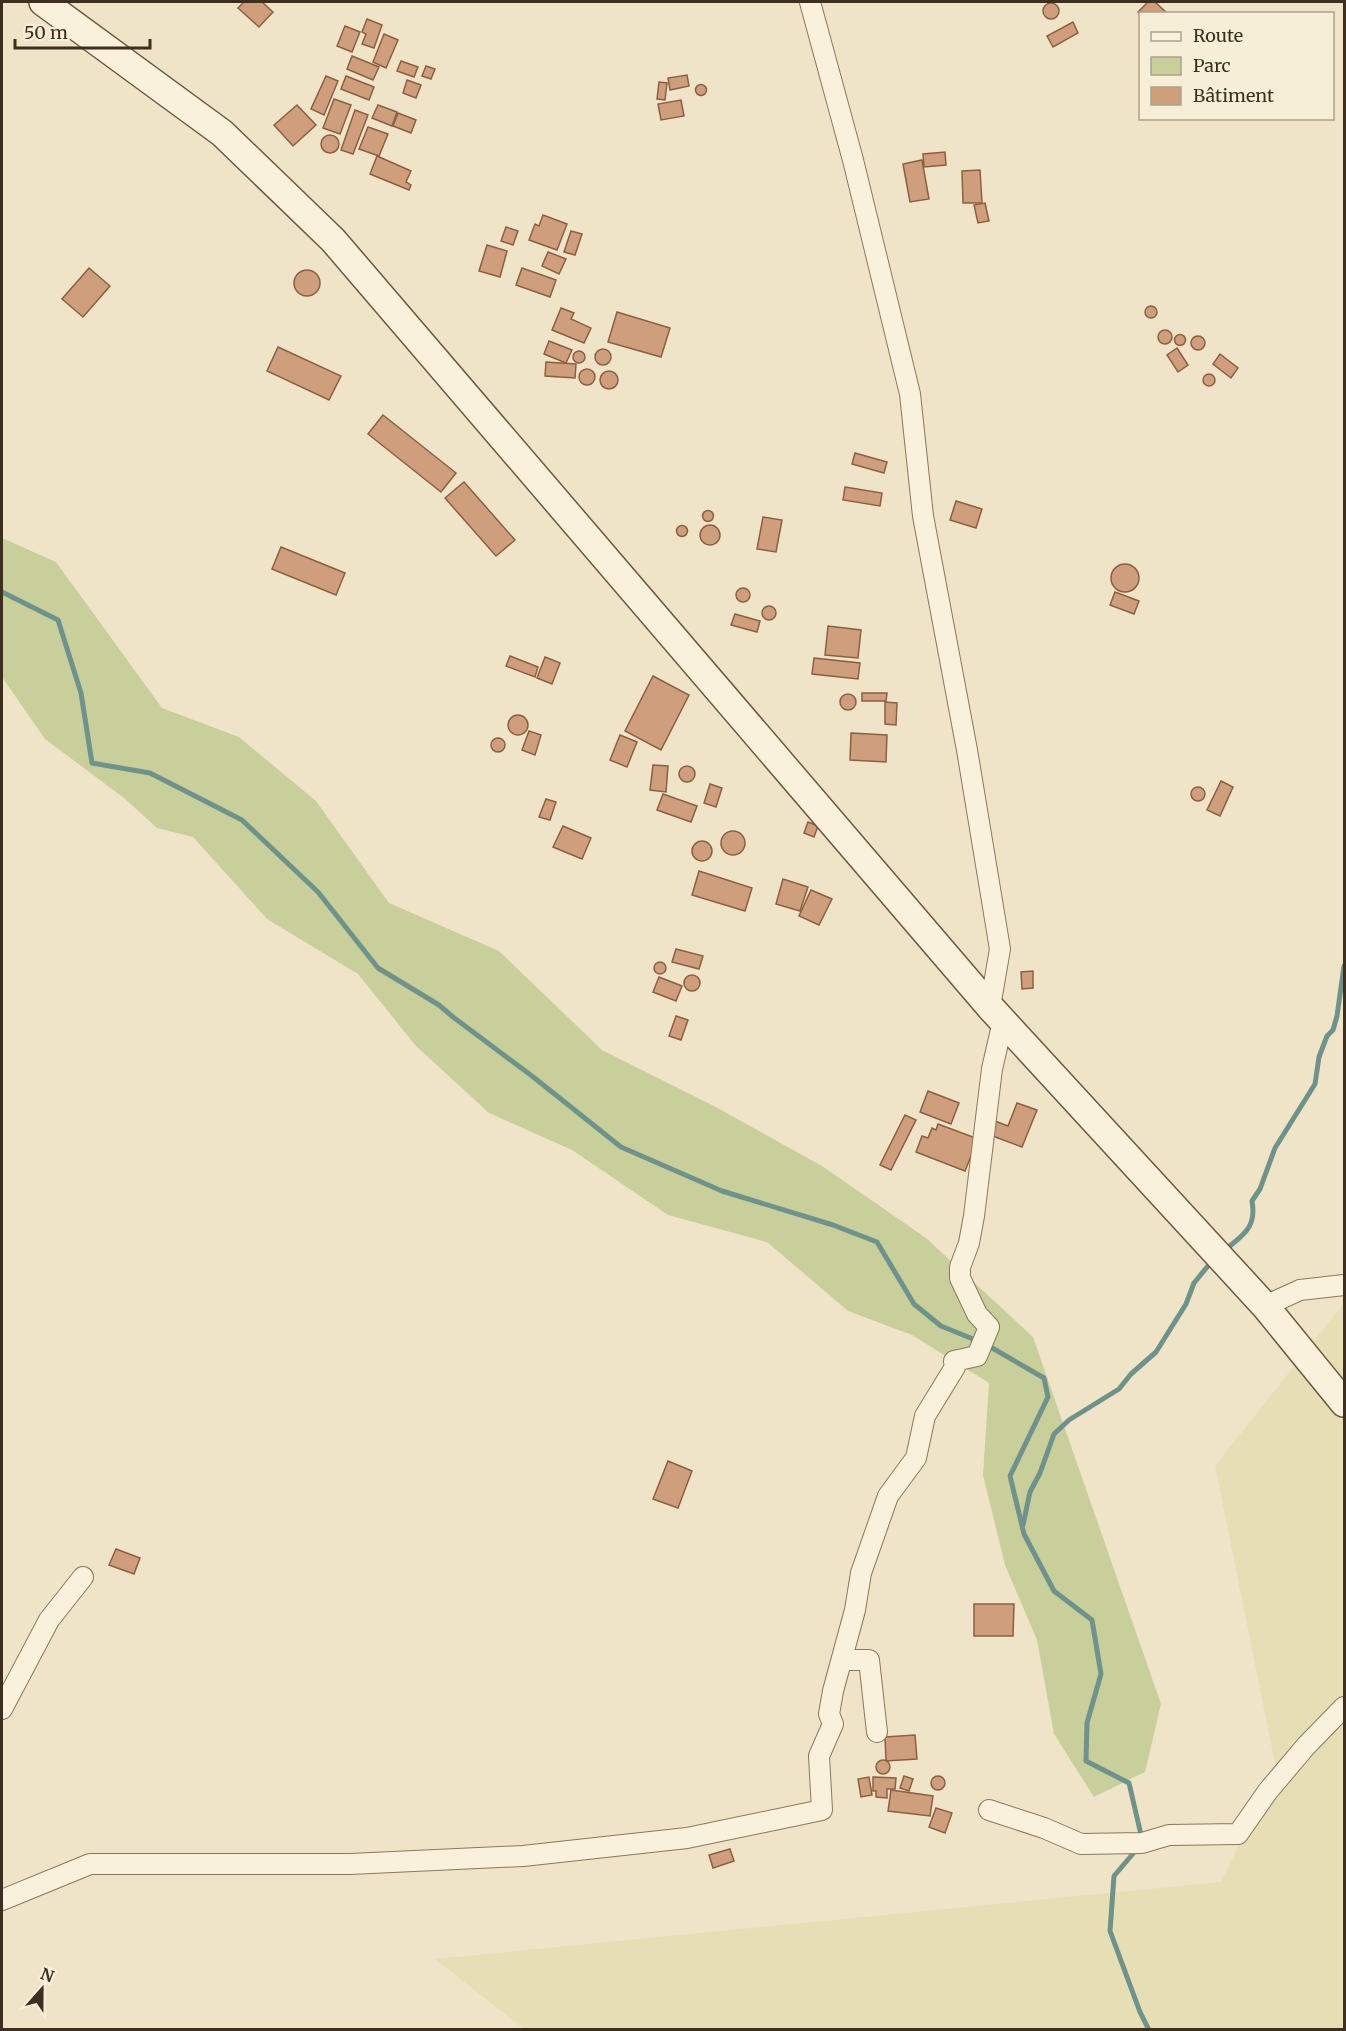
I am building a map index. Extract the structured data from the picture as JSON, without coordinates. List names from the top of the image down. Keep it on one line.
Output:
{"legend":["Route","Parc","Bâtiment"],"scale_bar":"50 m","north":"top"}
